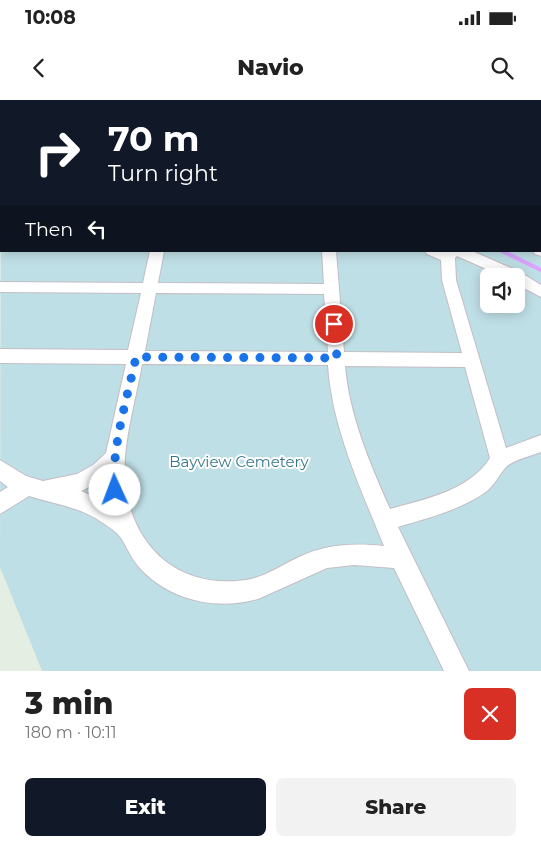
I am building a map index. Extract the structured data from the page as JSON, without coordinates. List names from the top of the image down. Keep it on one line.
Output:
{"parks":["Bayview Cemetery"],"page":{"status":"10:08","header":"Navio","turn":["70 m","Turn right"],"then":"Then","heading":["3 min","180 m · 10:11"],"buttons":["Exit","Share"]}}
